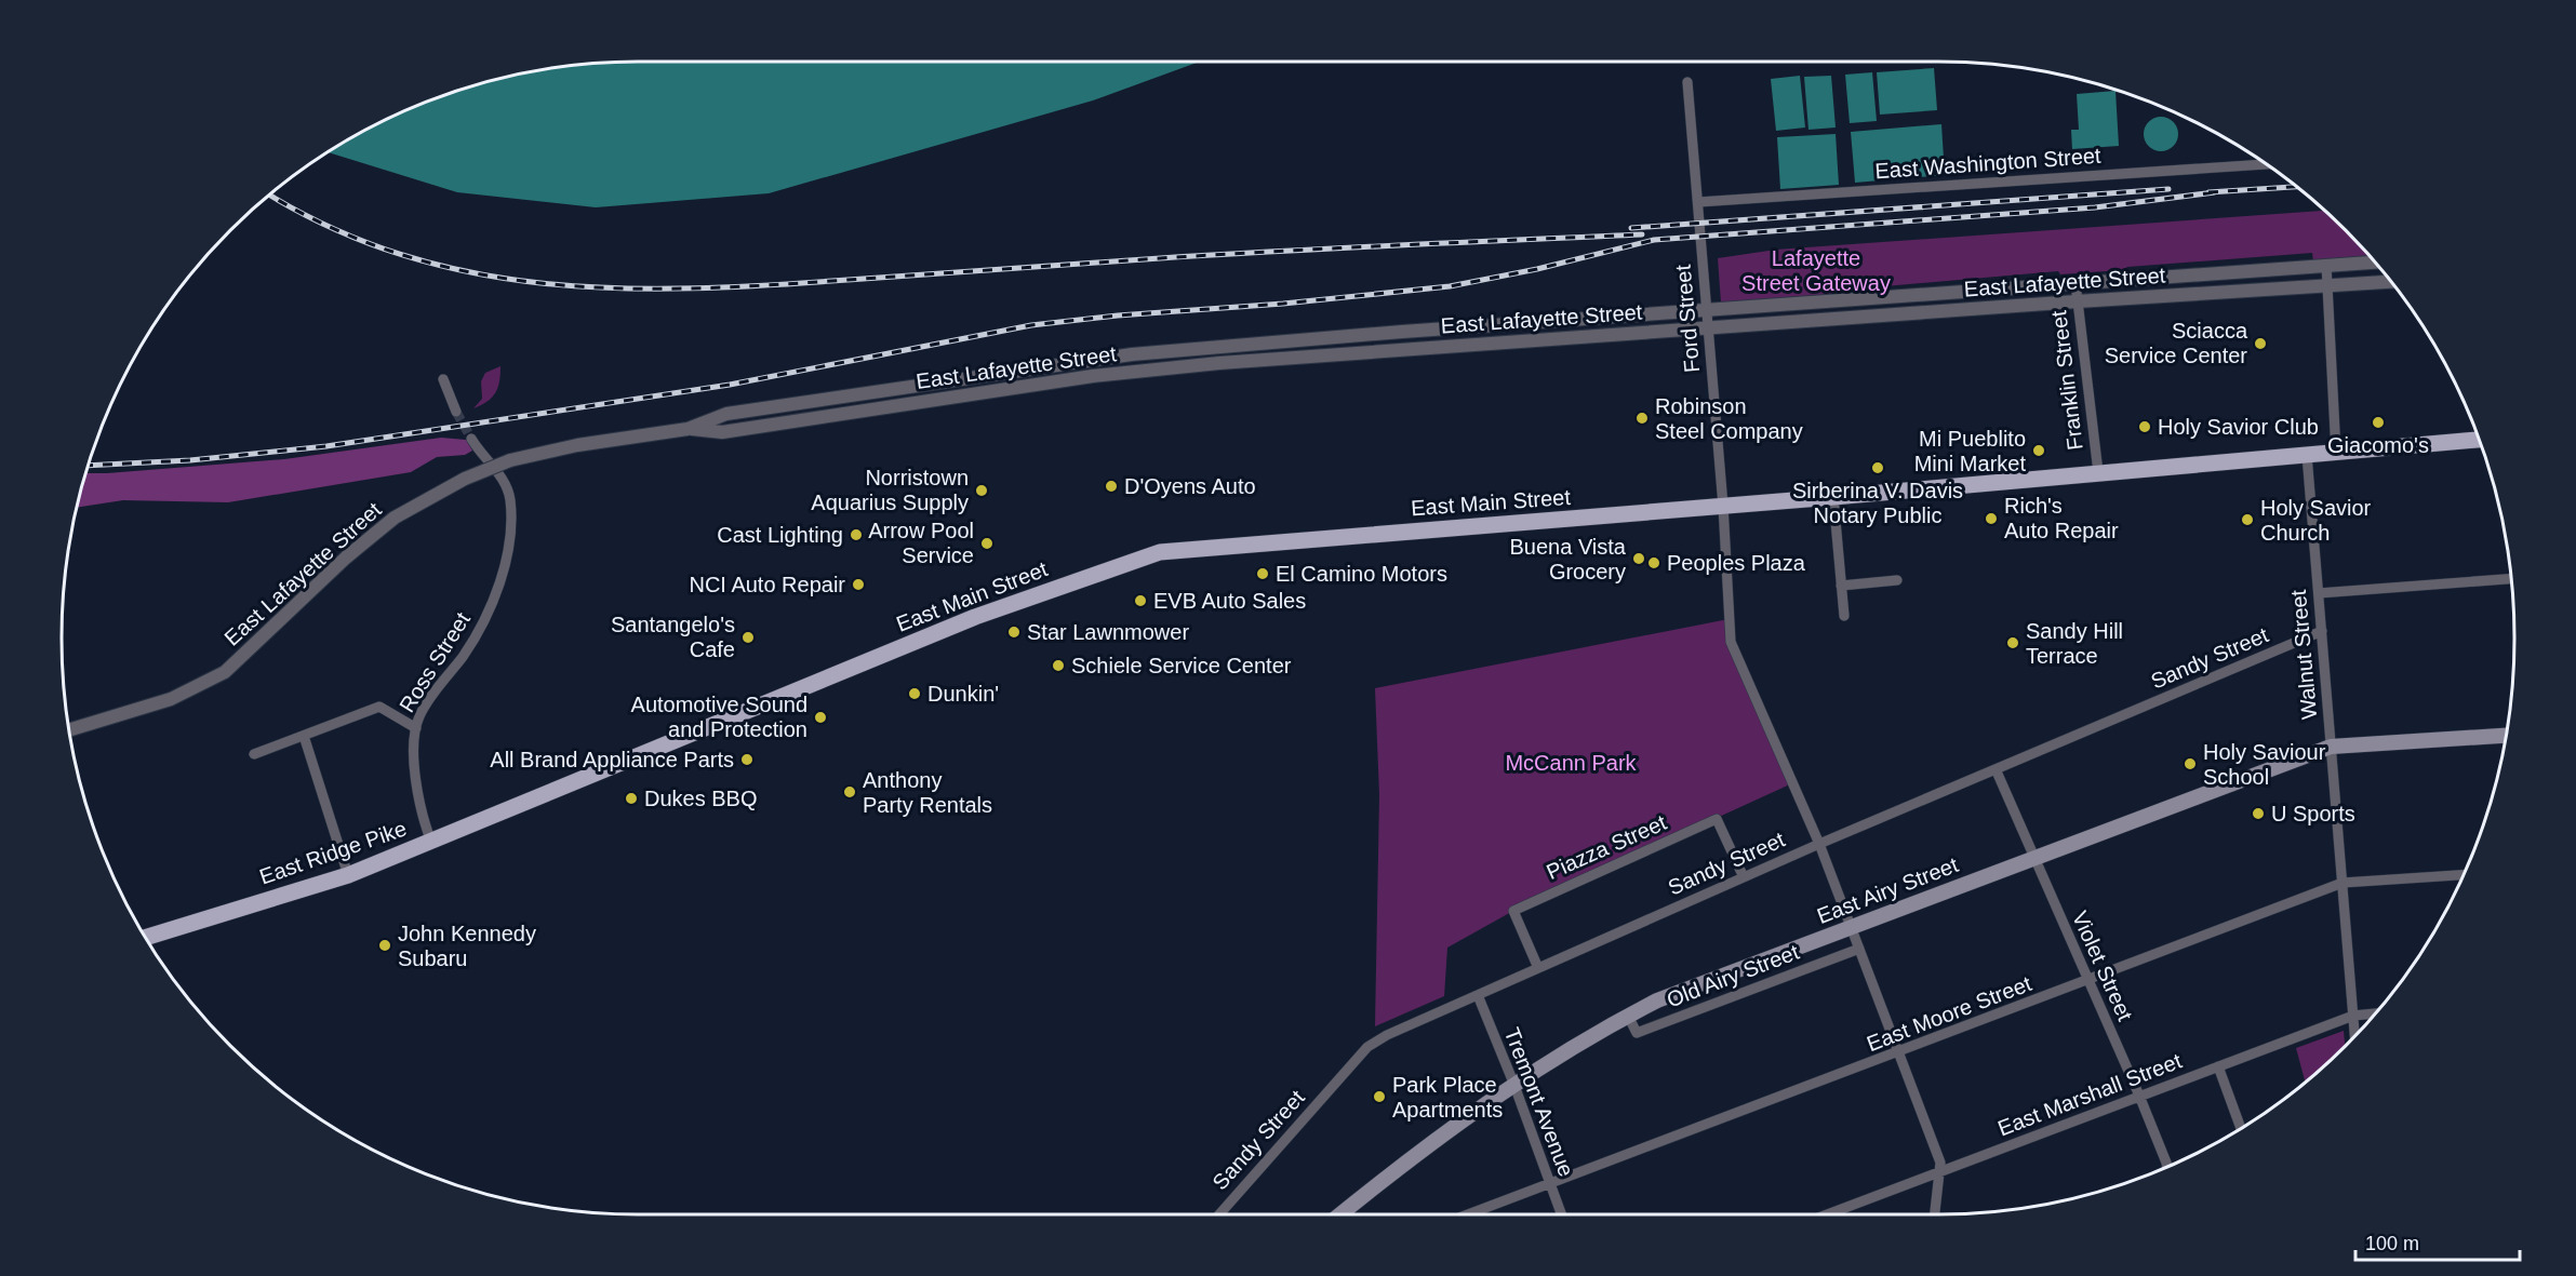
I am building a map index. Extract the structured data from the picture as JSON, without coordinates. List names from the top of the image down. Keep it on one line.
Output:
{"streets":{"main road":["East Main Street","East Ridge Pike","East Airy Street"],"street":["East Washington Street","East Lafayette Street","Ford Street","Franklin Street","Walnut Street","Sandy Street","Ross Street","Piazza Street","Violet Street","Old Airy Street","East Moore Street","East Marshall Street","Tremont Avenue"]},"crossings":[["East Washington Street","Ford Street"],["East Lafayette Street","Ford Street"],["East Lafayette Street","Franklin Street"],["Ford Street","East Main Street"],["Ford Street","Sandy Street"],["Ford Street","East Airy Street"],["Ford Street","Old Airy Street"],["Ford Street","East Moore Street"],["Ford Street","East Marshall Street"],["Franklin Street","East Main Street"],["East Main Street","Walnut Street"],["East Main Street","East Ridge Pike"],["Walnut Street","Sandy Street"],["Walnut Street","East Airy Street"],["Walnut Street","East Moore Street"],["Walnut Street","East Marshall Street"],["Sandy Street","Piazza Street"],["Sandy Street","Violet Street"],["Sandy Street","Tremont Avenue"],["Ross Street","East Ridge Pike"],["East Airy Street","Violet Street"],["East Airy Street","Old Airy Street"],["East Airy Street","Tremont Avenue"],["Violet Street","East Moore Street"],["Violet Street","East Marshall Street"],["East Moore Street","Tremont Avenue"]],"parks":["Lafayette Street Gateway","McCann Park"],"places":["Sciacca Service Center","Robinson Steel Company","Giacomo's","Holy Savior Club","Mi Pueblito Mini Market","Sirberina V. Davis Notary Public","D'Oyens Auto","Norristown Aquarius Supply","Rich's Auto Repair","Holy Savior Church","Cast Lighting","Arrow Pool Service","Buena Vista Grocery","Peoples Plaza","El Camino Motors","NCI Auto Repair","EVB Auto Sales","Star Lawnmower","Santangelo's Cafe","Sandy Hill Terrace","Schiele Service Center","Dunkin'","Automotive Sound and Protection","All Brand Appliance Parts","Holy Saviour School","Anthony Party Rentals","Dukes BBQ","U Sports","John Kennedy Subaru","Park Place Apartments"],"scale_bar":"100 m"}
